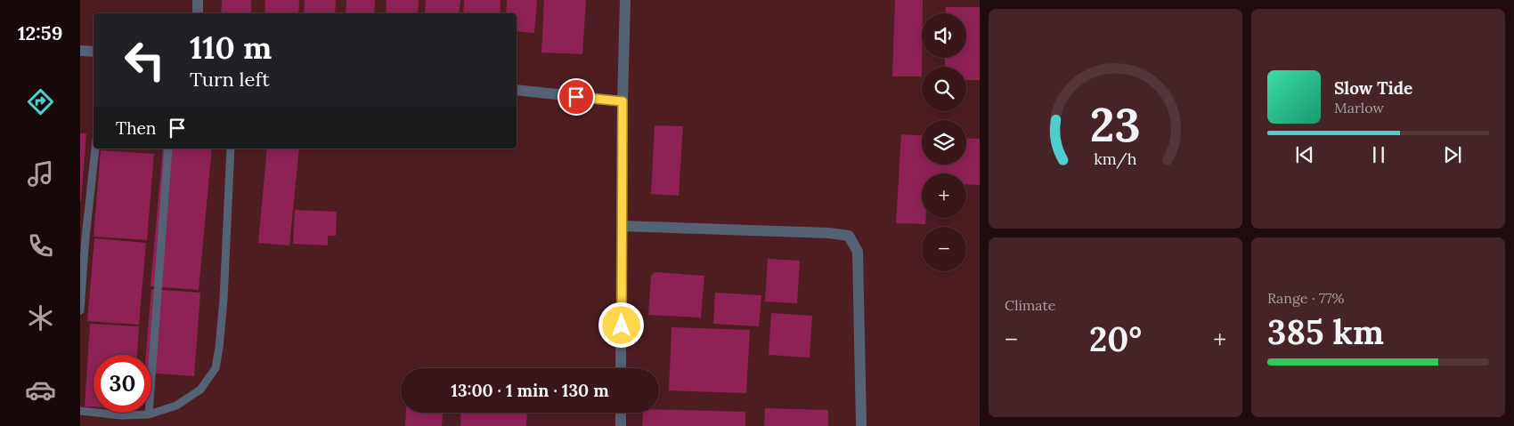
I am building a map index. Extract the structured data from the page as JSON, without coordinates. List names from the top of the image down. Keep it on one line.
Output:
{"page":{"tabs":"12:59","map_buttons":["+","−"],"turn":["110 m","Turn left"],"song":["Slow Tide","Marlow"],"then":"Then","tile":["Climate",["Range · 77%","385 km"]],"heat":["−","20°","+"],"limit":"30","trip":"13:00 · 1 min · 130 m","gauge":["23","km/h"]}}
